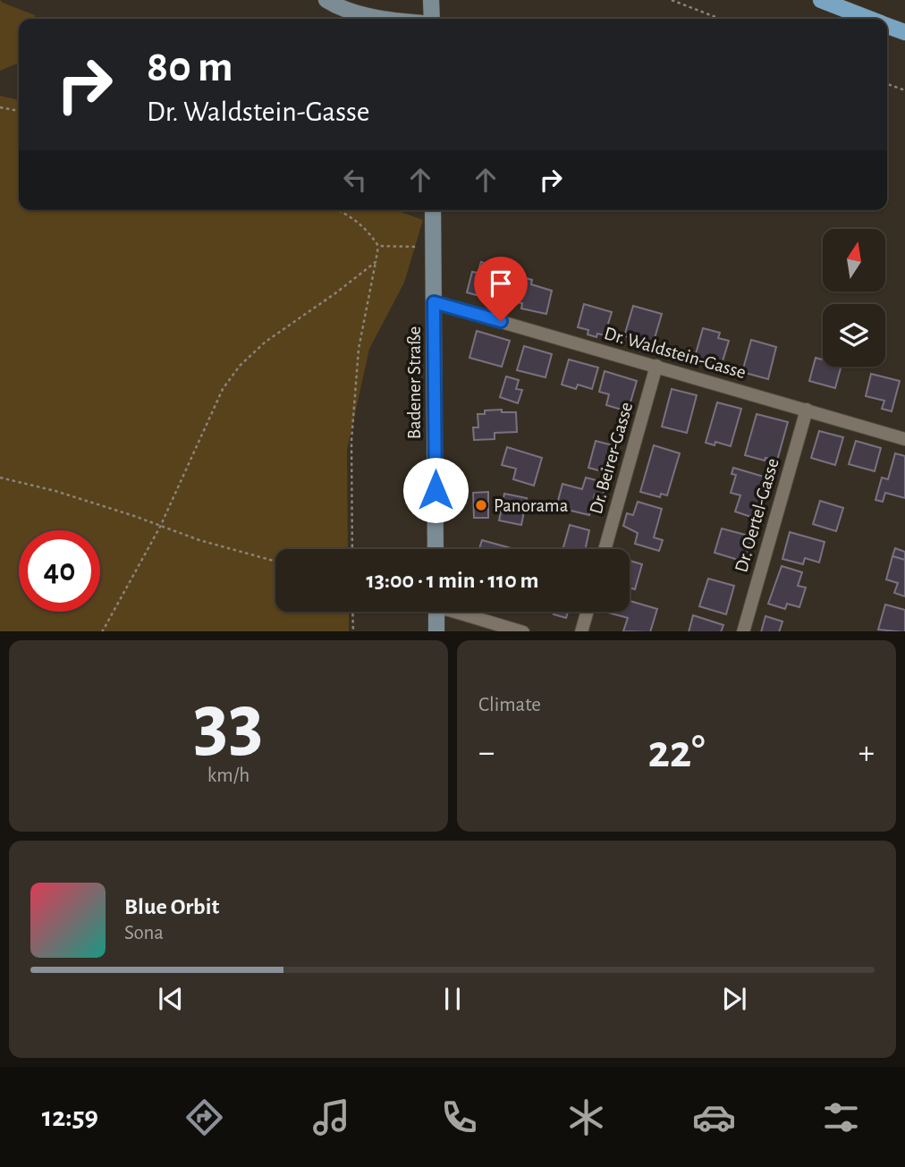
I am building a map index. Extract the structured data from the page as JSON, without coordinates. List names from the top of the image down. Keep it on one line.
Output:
{"streets":{"street":["Dr. Waldstein-Gasse","Badener Straße","Dr. Beirer-Gasse","Dr. Oertel-Gasse"]},"crossings":[["Dr. Waldstein-Gasse","Badener Straße"],["Dr. Waldstein-Gasse","Dr. Beirer-Gasse"],["Dr. Waldstein-Gasse","Dr. Oertel-Gasse"]],"places":["Panorama"],"north":"top","page":{"turn":["80 m","Dr. Waldstein-Gasse"],"limit":"40","trip":"13:00 · 1 min · 110 m","tile":[["33","km/h"],"Climate"],"heat":["−","22°","+"],"song":["Blue Orbit","Sona"],"tabs":"12:59"}}
